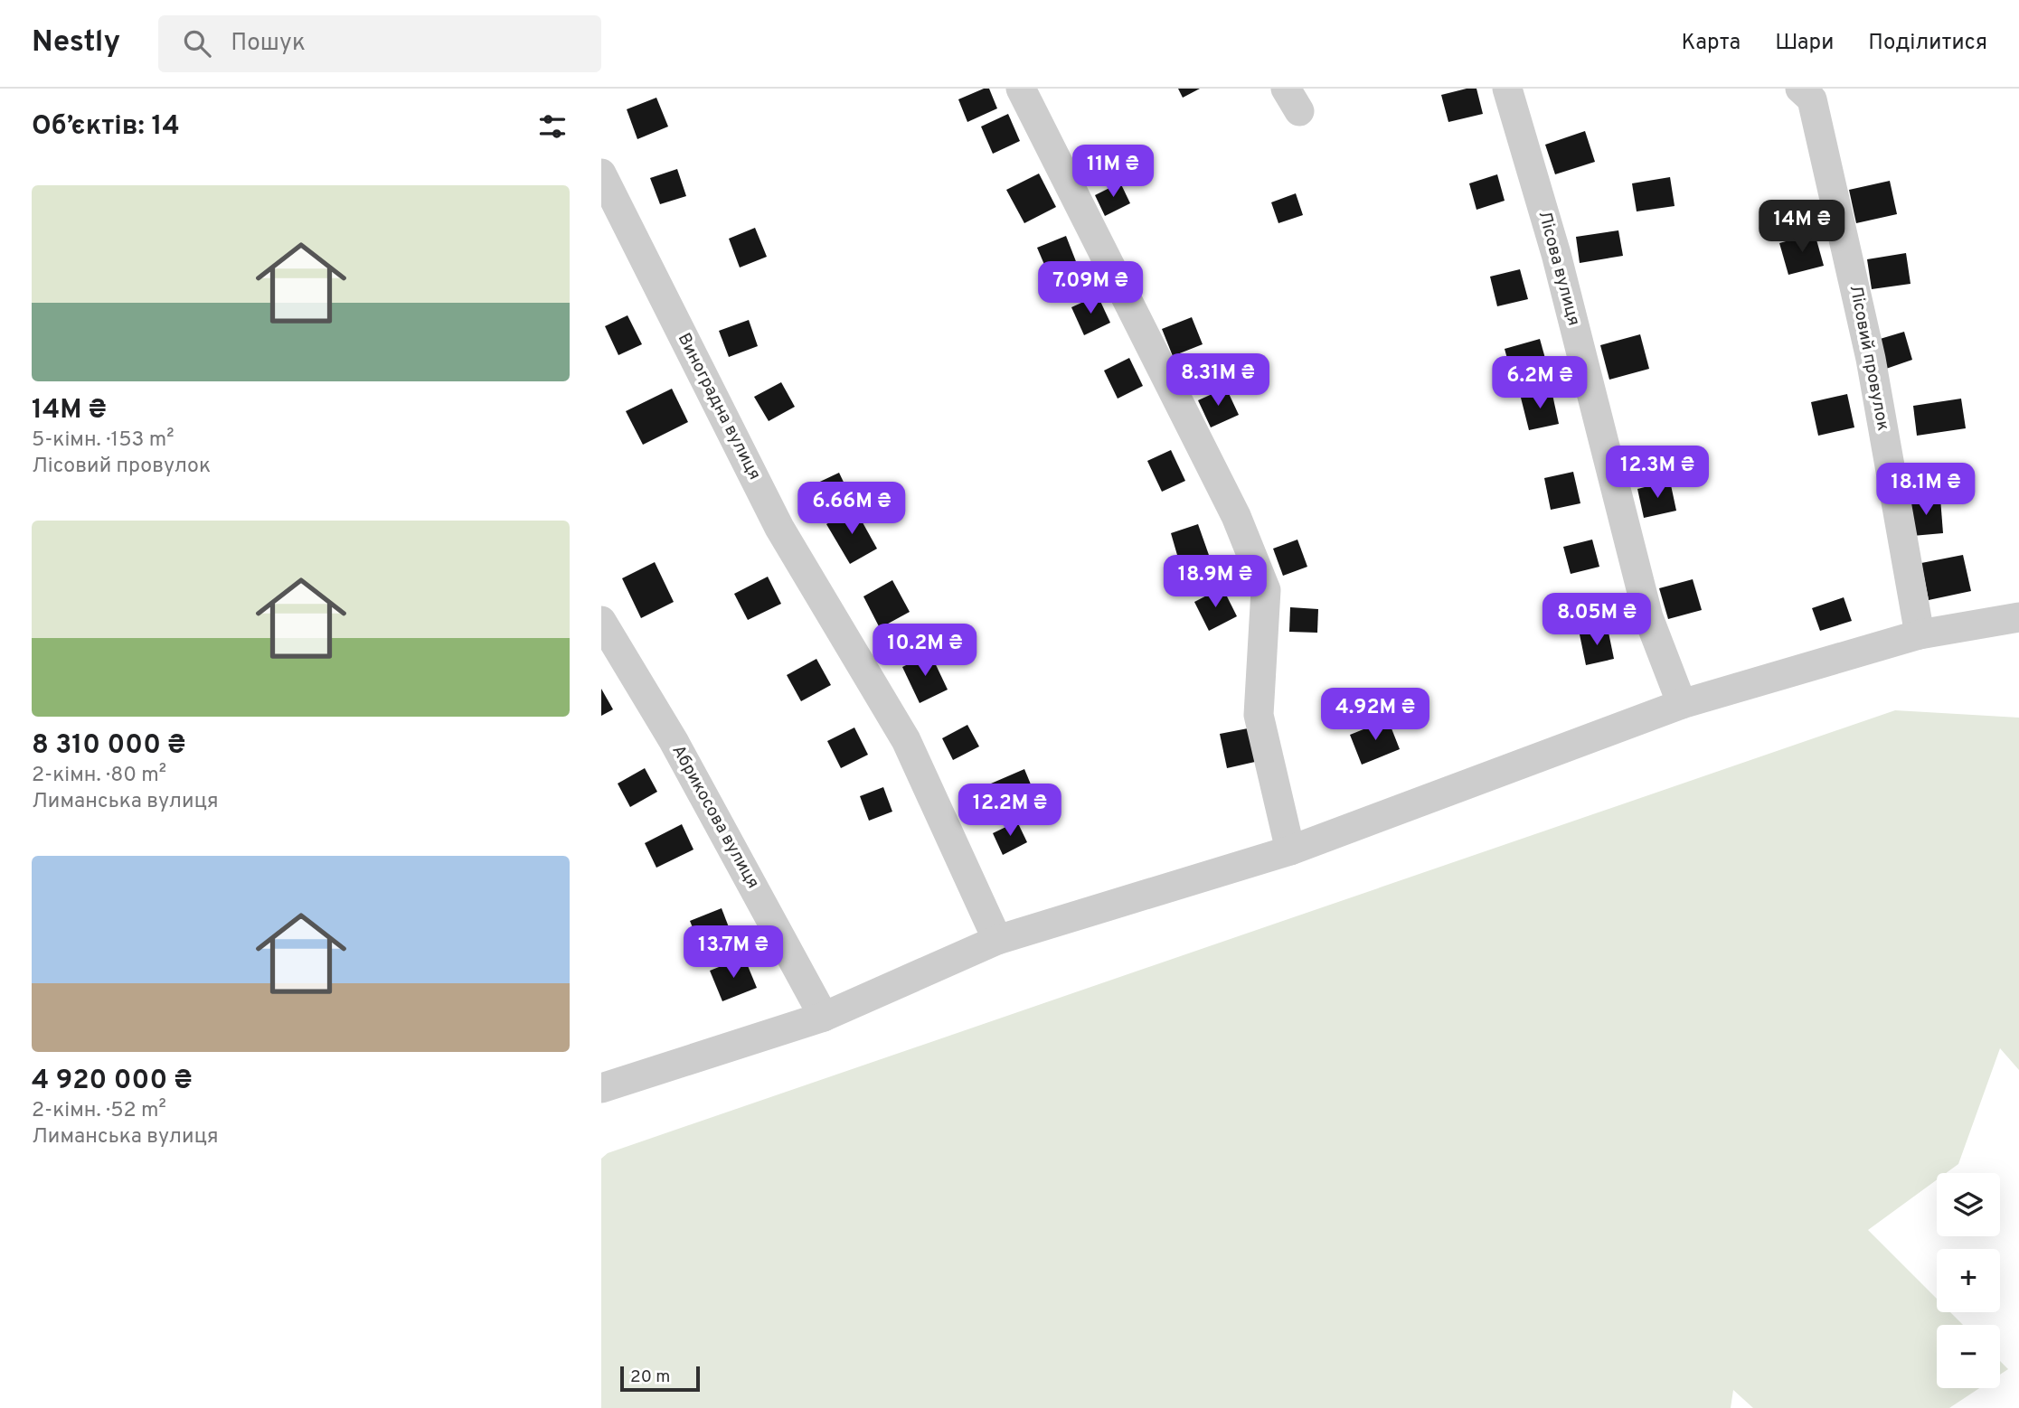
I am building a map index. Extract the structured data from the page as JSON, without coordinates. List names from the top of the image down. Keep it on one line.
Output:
{"streets":{"street":["Лісова вулиця","Лісовий провулок","Виноградна вулиця","Абрикосова вулиця"]},"scale_bar":"20 m","page":{"header":"Nestly","search":"Пошук","nav":["Карта","Шари","Поділитися"],"heading":"Об’єктів: 14","price":["11M ₴","14M ₴","7.09M ₴","8.31M ₴","6.2M ₴","12.3M ₴","18.1M ₴","6.66M ₴","18.9M ₴","8.05M ₴","10.2M ₴","4.92M ₴","12.2M ₴","13.7M ₴"],"list":[{"name":"14M ₴","note":"5-кімн. · 153 m² · Лісовий провулок"},{"name":"8 310 000 ₴","note":"2-кімн. · 80 m² · Лиманська вулиця"},{"name":"4 920 000 ₴","note":"2-кімн. · 52 m² · Лиманська вулиця"}],"map_buttons":["+","−"],"scale":"20 m"}}
